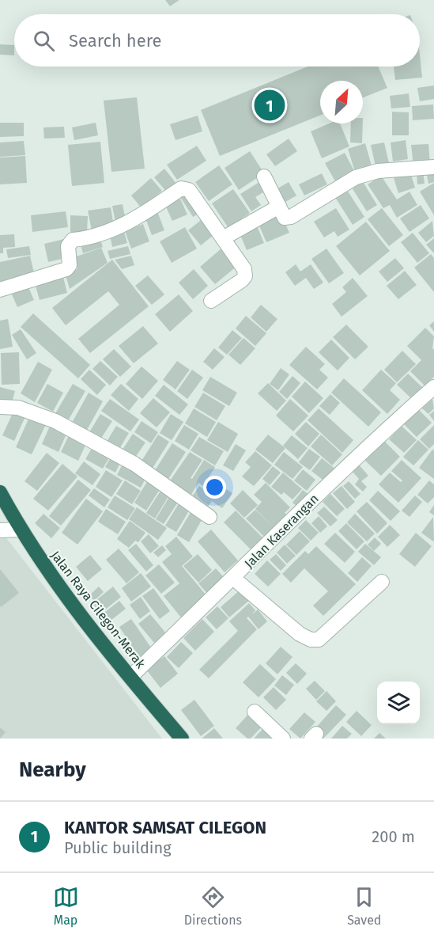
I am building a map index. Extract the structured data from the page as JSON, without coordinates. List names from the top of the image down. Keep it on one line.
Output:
{"streets":{"highway":["Jalan Raya Cilegon-Merak"],"street":["Jalan Kaserangan"]},"crossings":[["Jalan Kaserangan","Jalan Raya Cilegon-Merak"]],"north":"top right","page":{"search":"Search here","pins":"1","heading":"Nearby","list":[{"mark":"1","name":"KANTOR SAMSAT CILEGON","note":"Public building","value":"200 m"}],"nav":["Map","Directions","Saved"]}}
